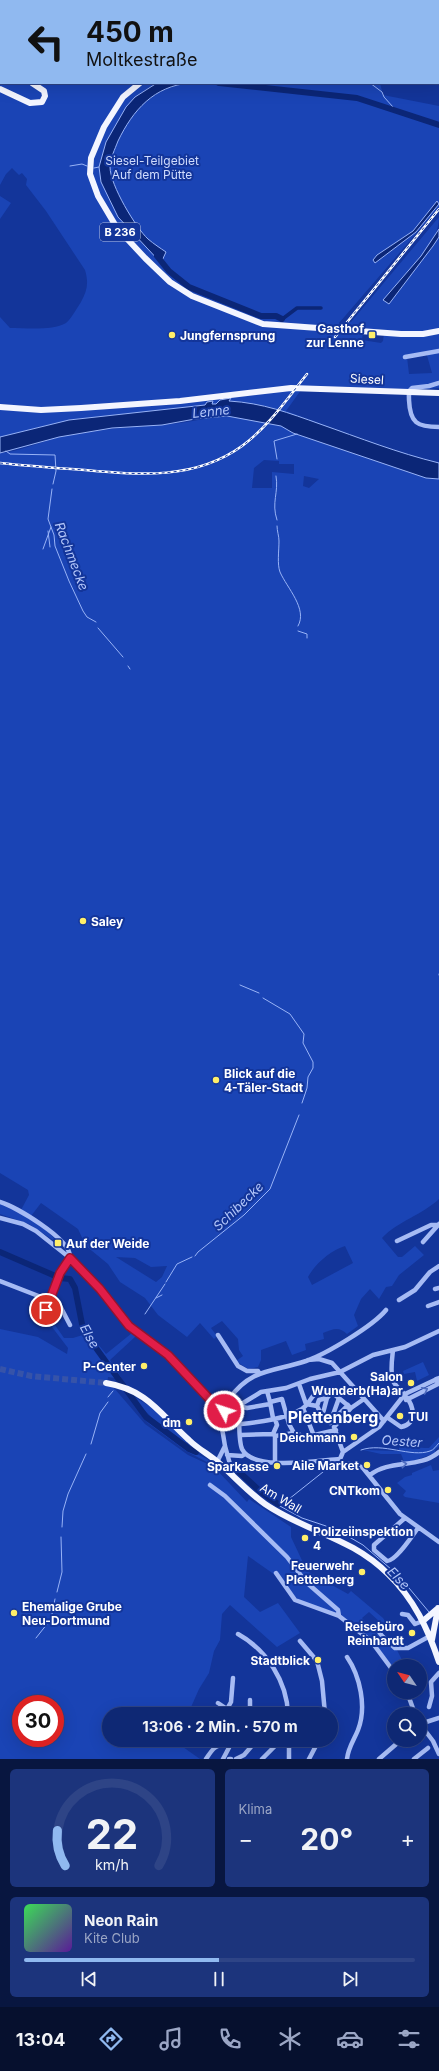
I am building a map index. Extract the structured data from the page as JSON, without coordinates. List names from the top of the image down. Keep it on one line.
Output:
{"streets":{"main road":["B 236","Siesel","Am Wall"]},"districts":["Plettenberg"],"water":["Lenne","Rachmecke","Schibecke","Else","Oester"],"parks":["Siesel-Teilgebiet Auf dem Pütte"],"places":{"other":["Jungfernsprung","Saley","Blick auf die 4-Täler-Stadt","P-Center","Salon Wunderb(Ha)ar","TUI","dm","Deichmann","Aile Market","Sparkasse","CNTkom","Polizeiinspektion 4","Feuerwehr Plettenberg","Ehemalige Grube Neu-Dortmund","Reisebüro Reinhardt","Stadtblick"],"transit":["Gasthof zur Lenne","Auf der Weide"]},"north":"top left","page":{"turn":["450 m","Moltkestraße"],"limit":"30","trip":"13:06 · 2 Min. · 570 m","tile":"Klima","heat":["−","20°","+"],"song":["Neon Rain","Kite Club"],"tabs":"13:04","gauge":["22","km/h"]}}
